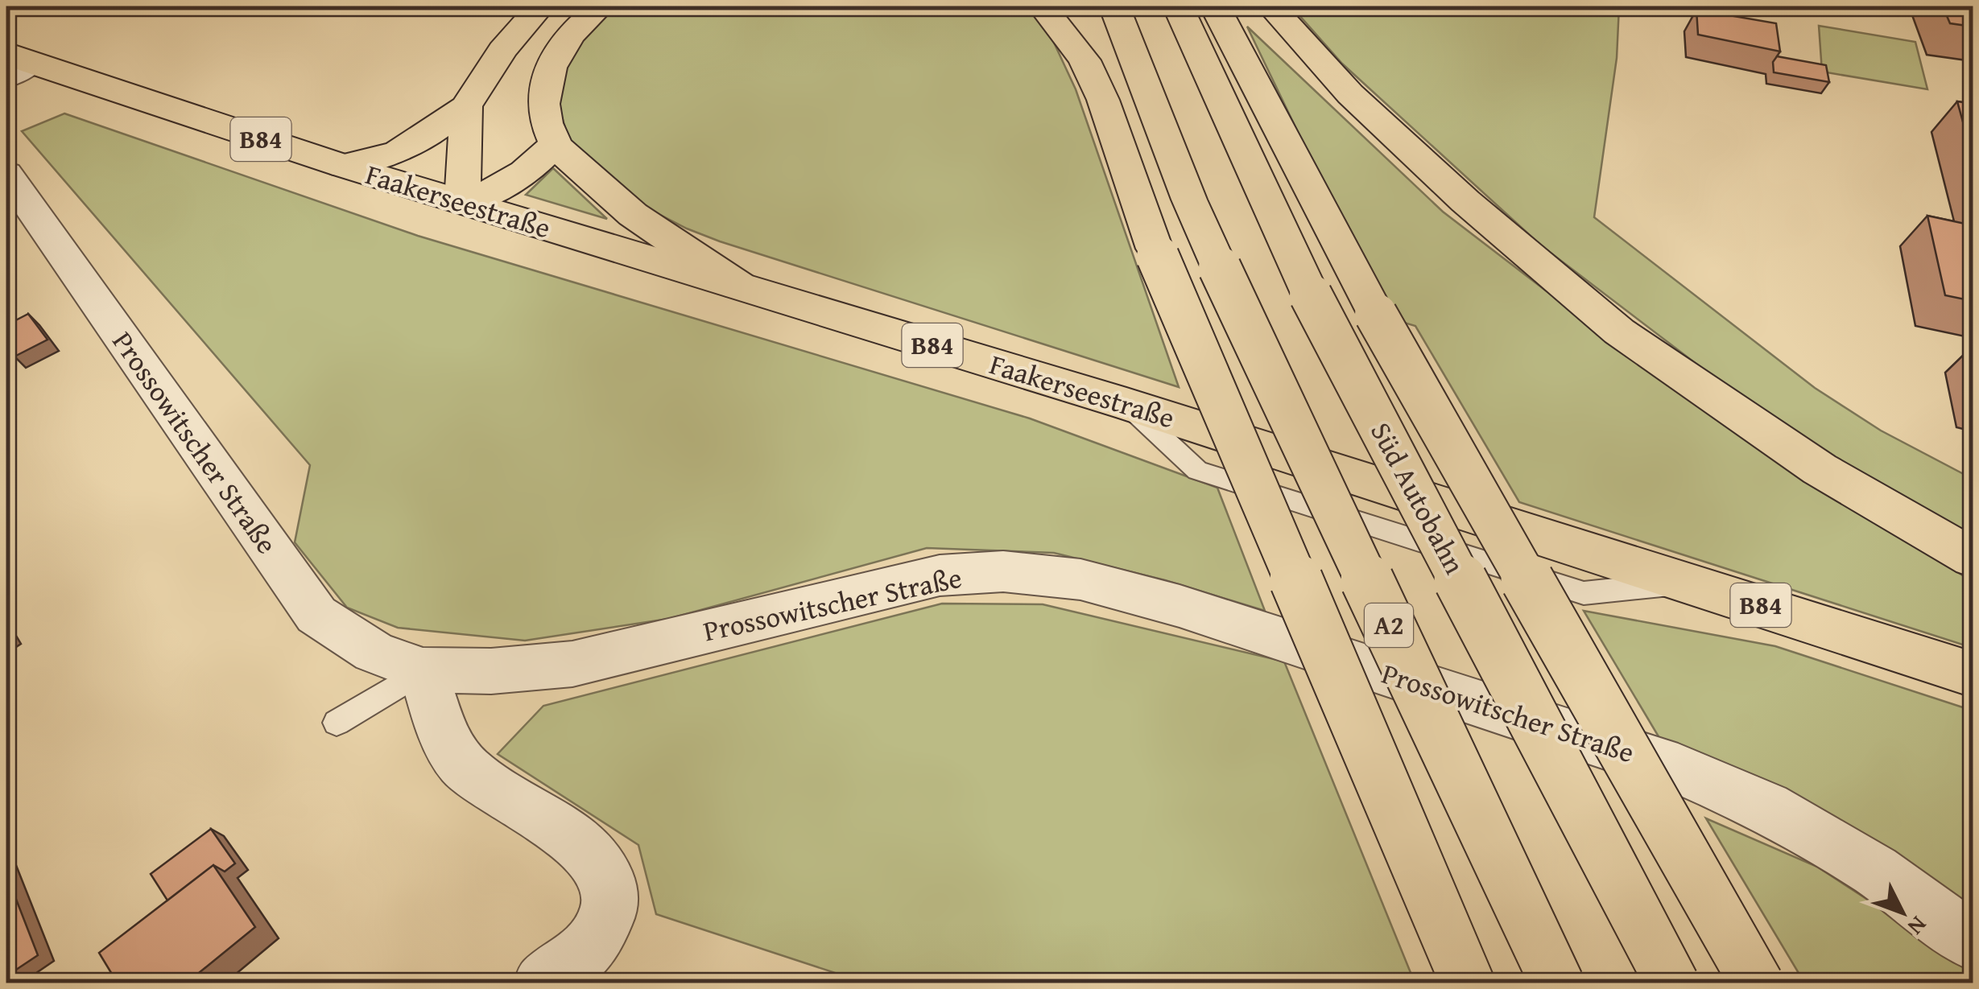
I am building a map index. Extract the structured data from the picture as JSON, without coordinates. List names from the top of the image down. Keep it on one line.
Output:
{"streets":{"main road":["B84","Faakerseestraße","Süd Autobahn","A2"],"street":["Prossowitscher Straße"]},"north":"bottom right"}
